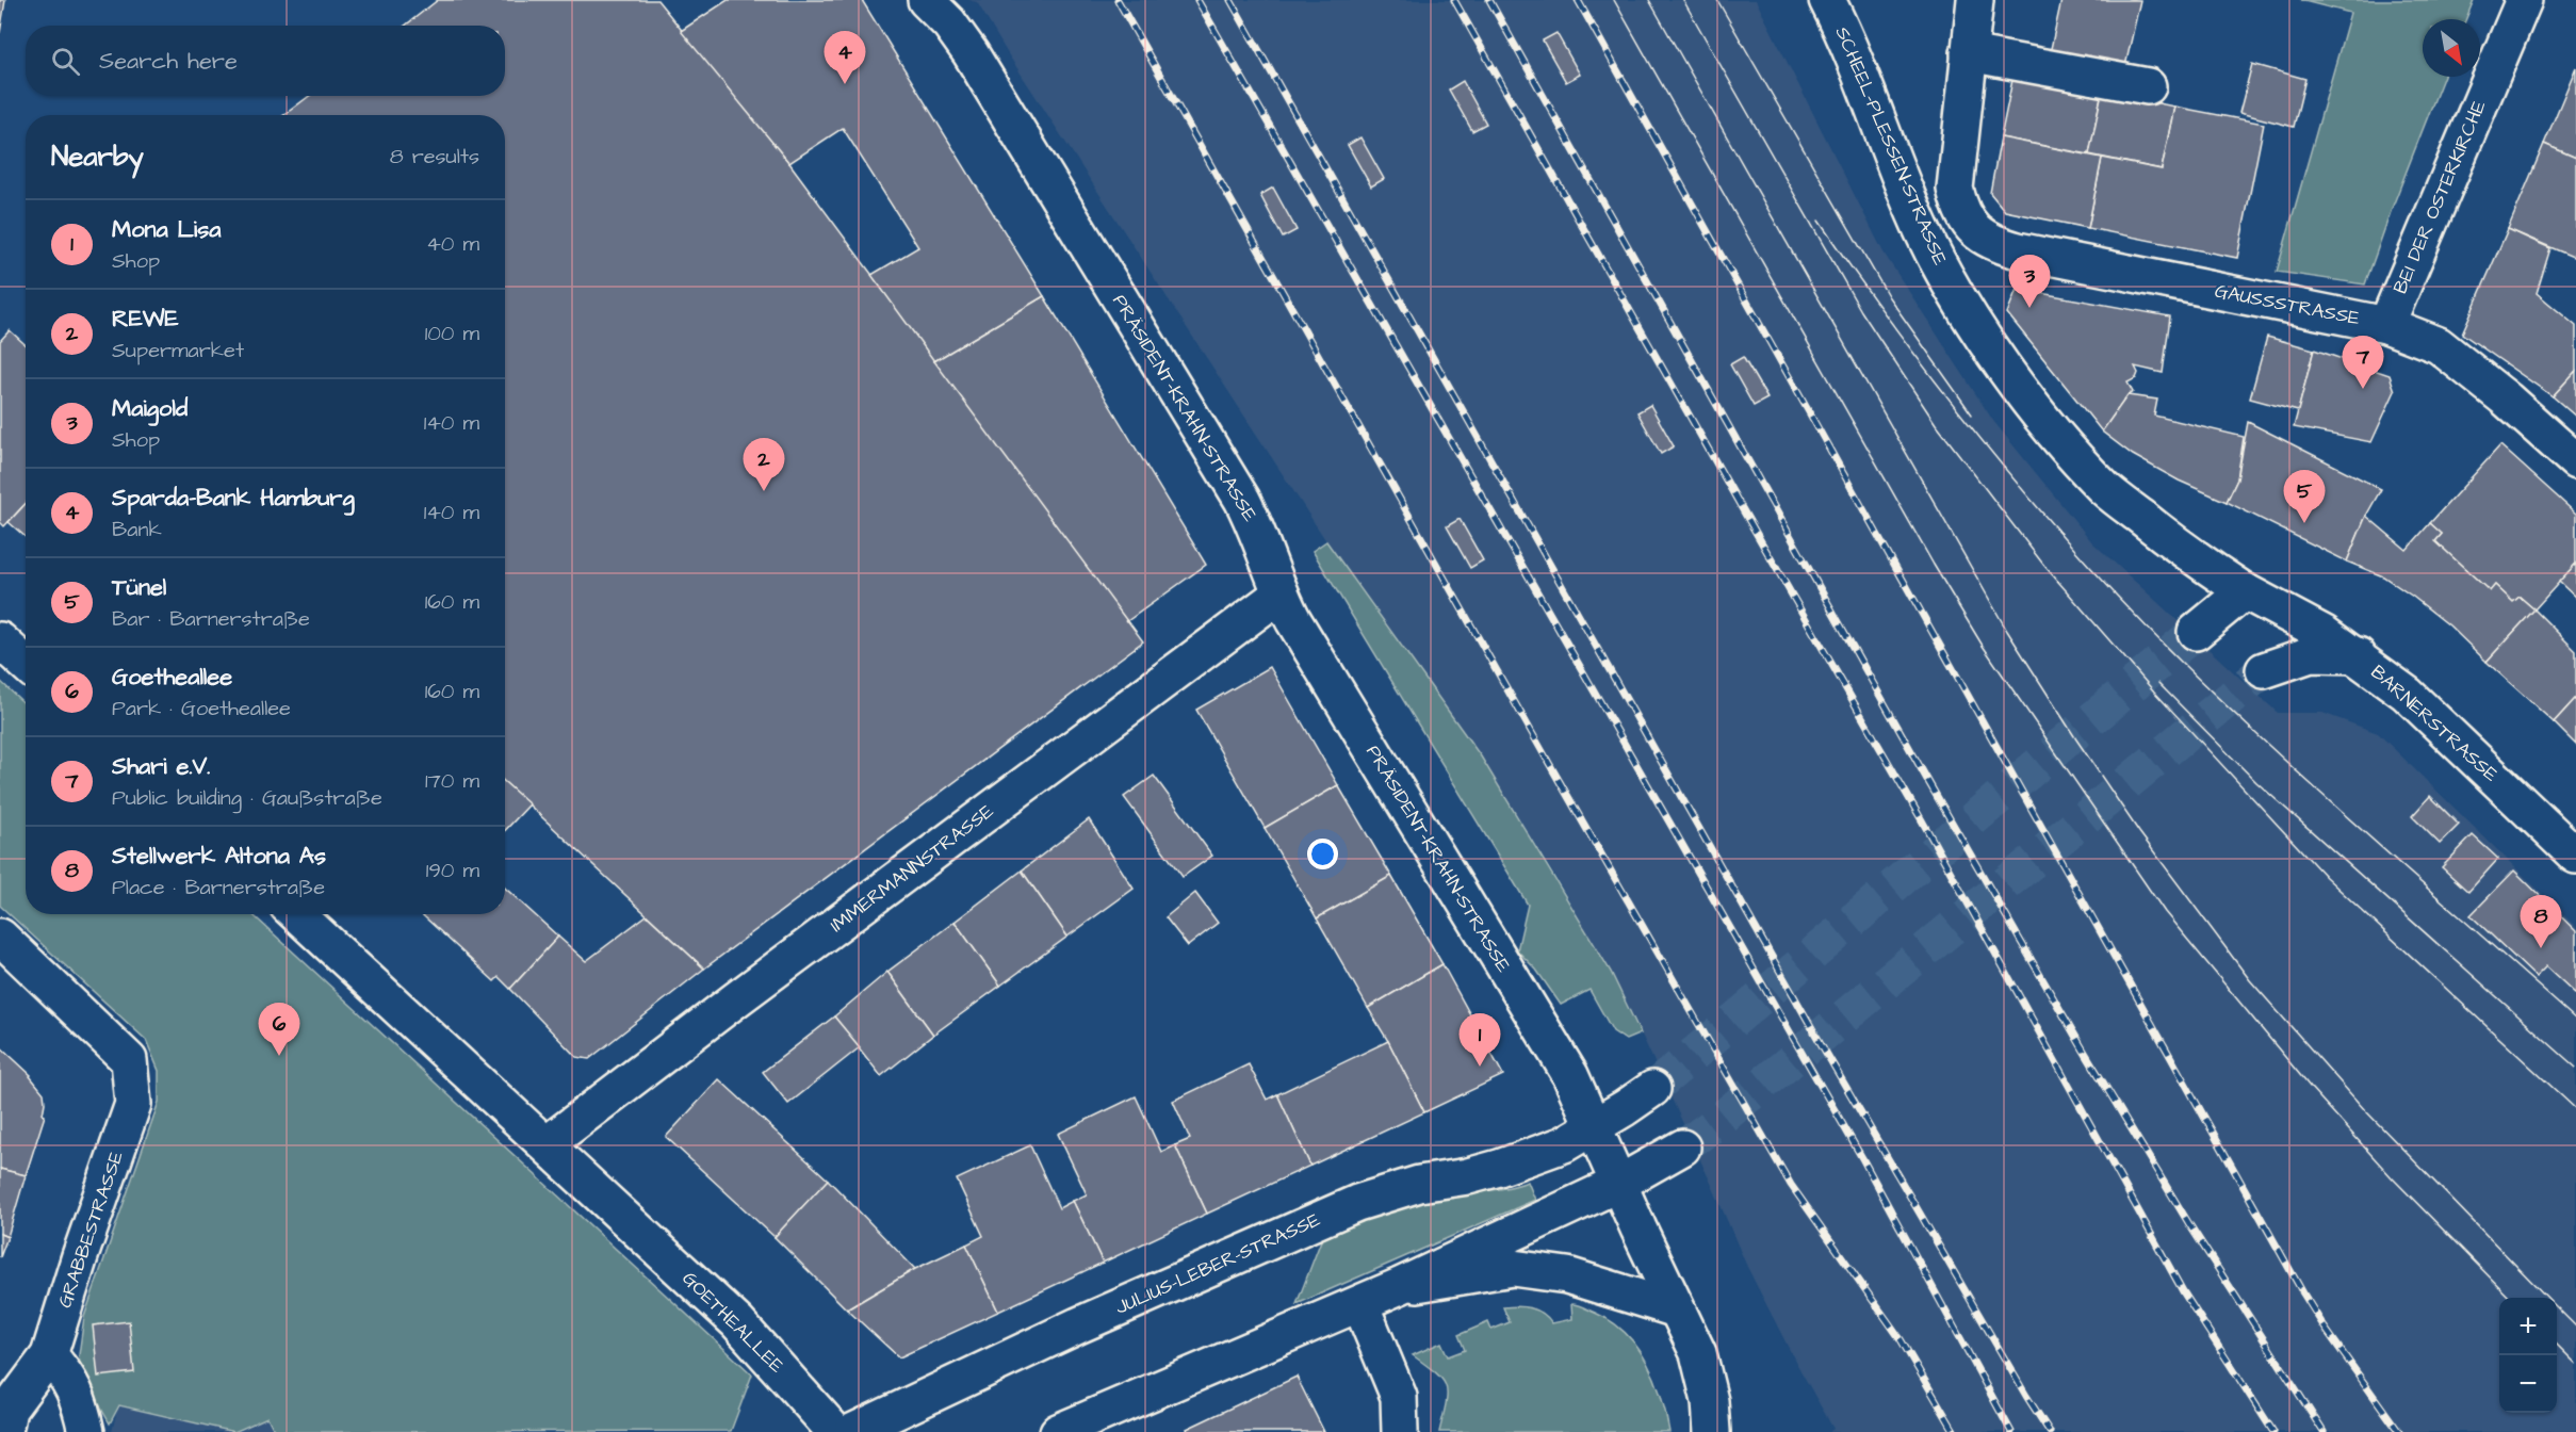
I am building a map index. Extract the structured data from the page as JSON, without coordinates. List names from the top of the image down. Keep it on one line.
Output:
{"streets":{"street":["SCHEEL-PLESSEN-STRASSE","BEI DER OSTERKIRCHE","GAUSSSTRASSE","PRÄSIDENT-KRAHN-STRASSE","BARNERSTRASSE","IMMERMANNSTRASSE","GRABBESTRASSE","JULIUS-LEBER-STRASSE","GOETHEALLEE"]},"crossings":[["SCHEEL-PLESSEN-STRASSE","BARNERSTRASSE"],["BEI DER OSTERKIRCHE","GAUSSSTRASSE"],["PRÄSIDENT-KRAHN-STRASSE","IMMERMANNSTRASSE"],["PRÄSIDENT-KRAHN-STRASSE","JULIUS-LEBER-STRASSE"],["IMMERMANNSTRASSE","GOETHEALLEE"]],"north":"bottom right","page":{"search":"Search here","pins":["4","3","7","2","5","8","6","1"],"heading":["Nearby","8 results"],"list":[{"mark":"1","name":"Mona Lisa","note":"Shop","value":"40 m"},{"mark":"2","name":"REWE","note":"Supermarket","value":"100 m"},{"mark":"3","name":"Maigold","note":"Shop","value":"140 m"},{"mark":"4","name":"Sparda-Bank Hamburg","note":"Bank","value":"140 m"},{"mark":"5","name":"Tünel","note":"Bar · Barnerstraße","value":"160 m"},{"mark":"6","name":"Goetheallee","note":"Park · Goetheallee","value":"160 m"},{"mark":"7","name":"Shari e.V.","note":"Public building · Gaußstraße","value":"170 m"},{"mark":"8","name":"Stellwerk Altona As","note":"Place · Barnerstraße","value":"190 m"}],"map_buttons":["+","−"]}}
